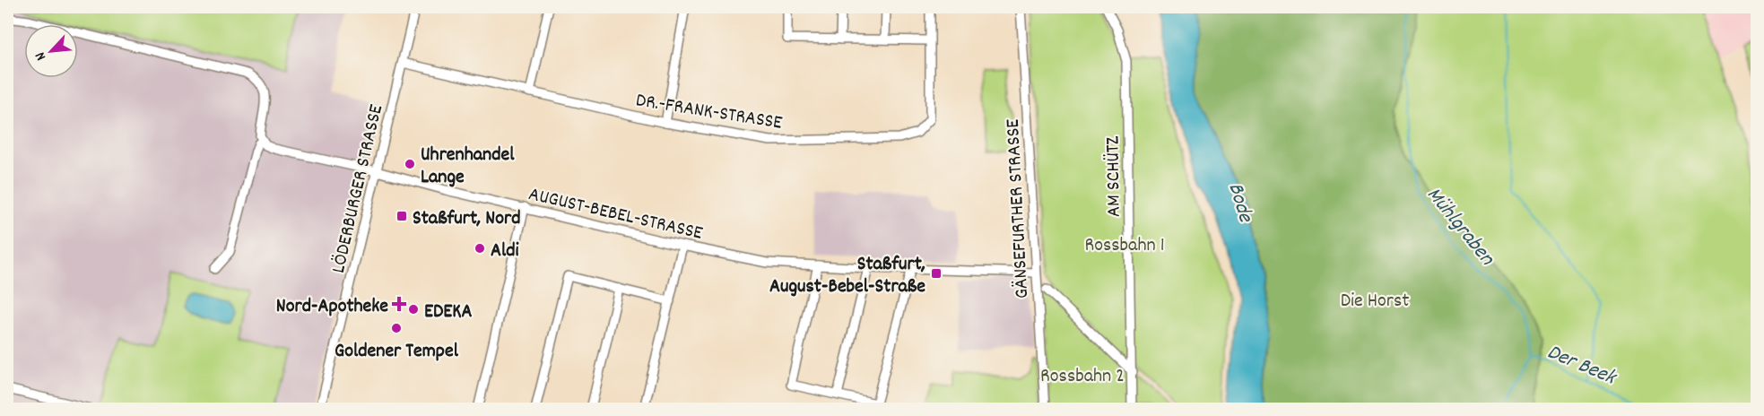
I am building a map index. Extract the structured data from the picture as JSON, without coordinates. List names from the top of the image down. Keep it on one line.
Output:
{"streets":{"street":["DR.-FRANK-STRASSE","AM SCHÜTZ","LÖDERBURGER STRASSE","GÄNSEFURTHER STRASSE","AUGUST-BEBEL-STRASSE"]},"crossings":[["DR.-FRANK-STRASSE","LÖDERBURGER STRASSE"],["LÖDERBURGER STRASSE","AUGUST-BEBEL-STRASSE"],["GÄNSEFURTHER STRASSE","AUGUST-BEBEL-STRASSE"]],"water":["Bode","Mühlgraben","Der Beek"],"parks":["Rossbahn 1","Die Horst","Rossbahn 2"],"places":{"other":["Uhrenhandel Lange","Aldi","EDEKA","Goldener Tempel"],"transit":["Staßfurt, Nord","Staßfurt, August-Bebel-Straße"],"health":["Nord-Apotheke"]},"north":"bottom left"}
